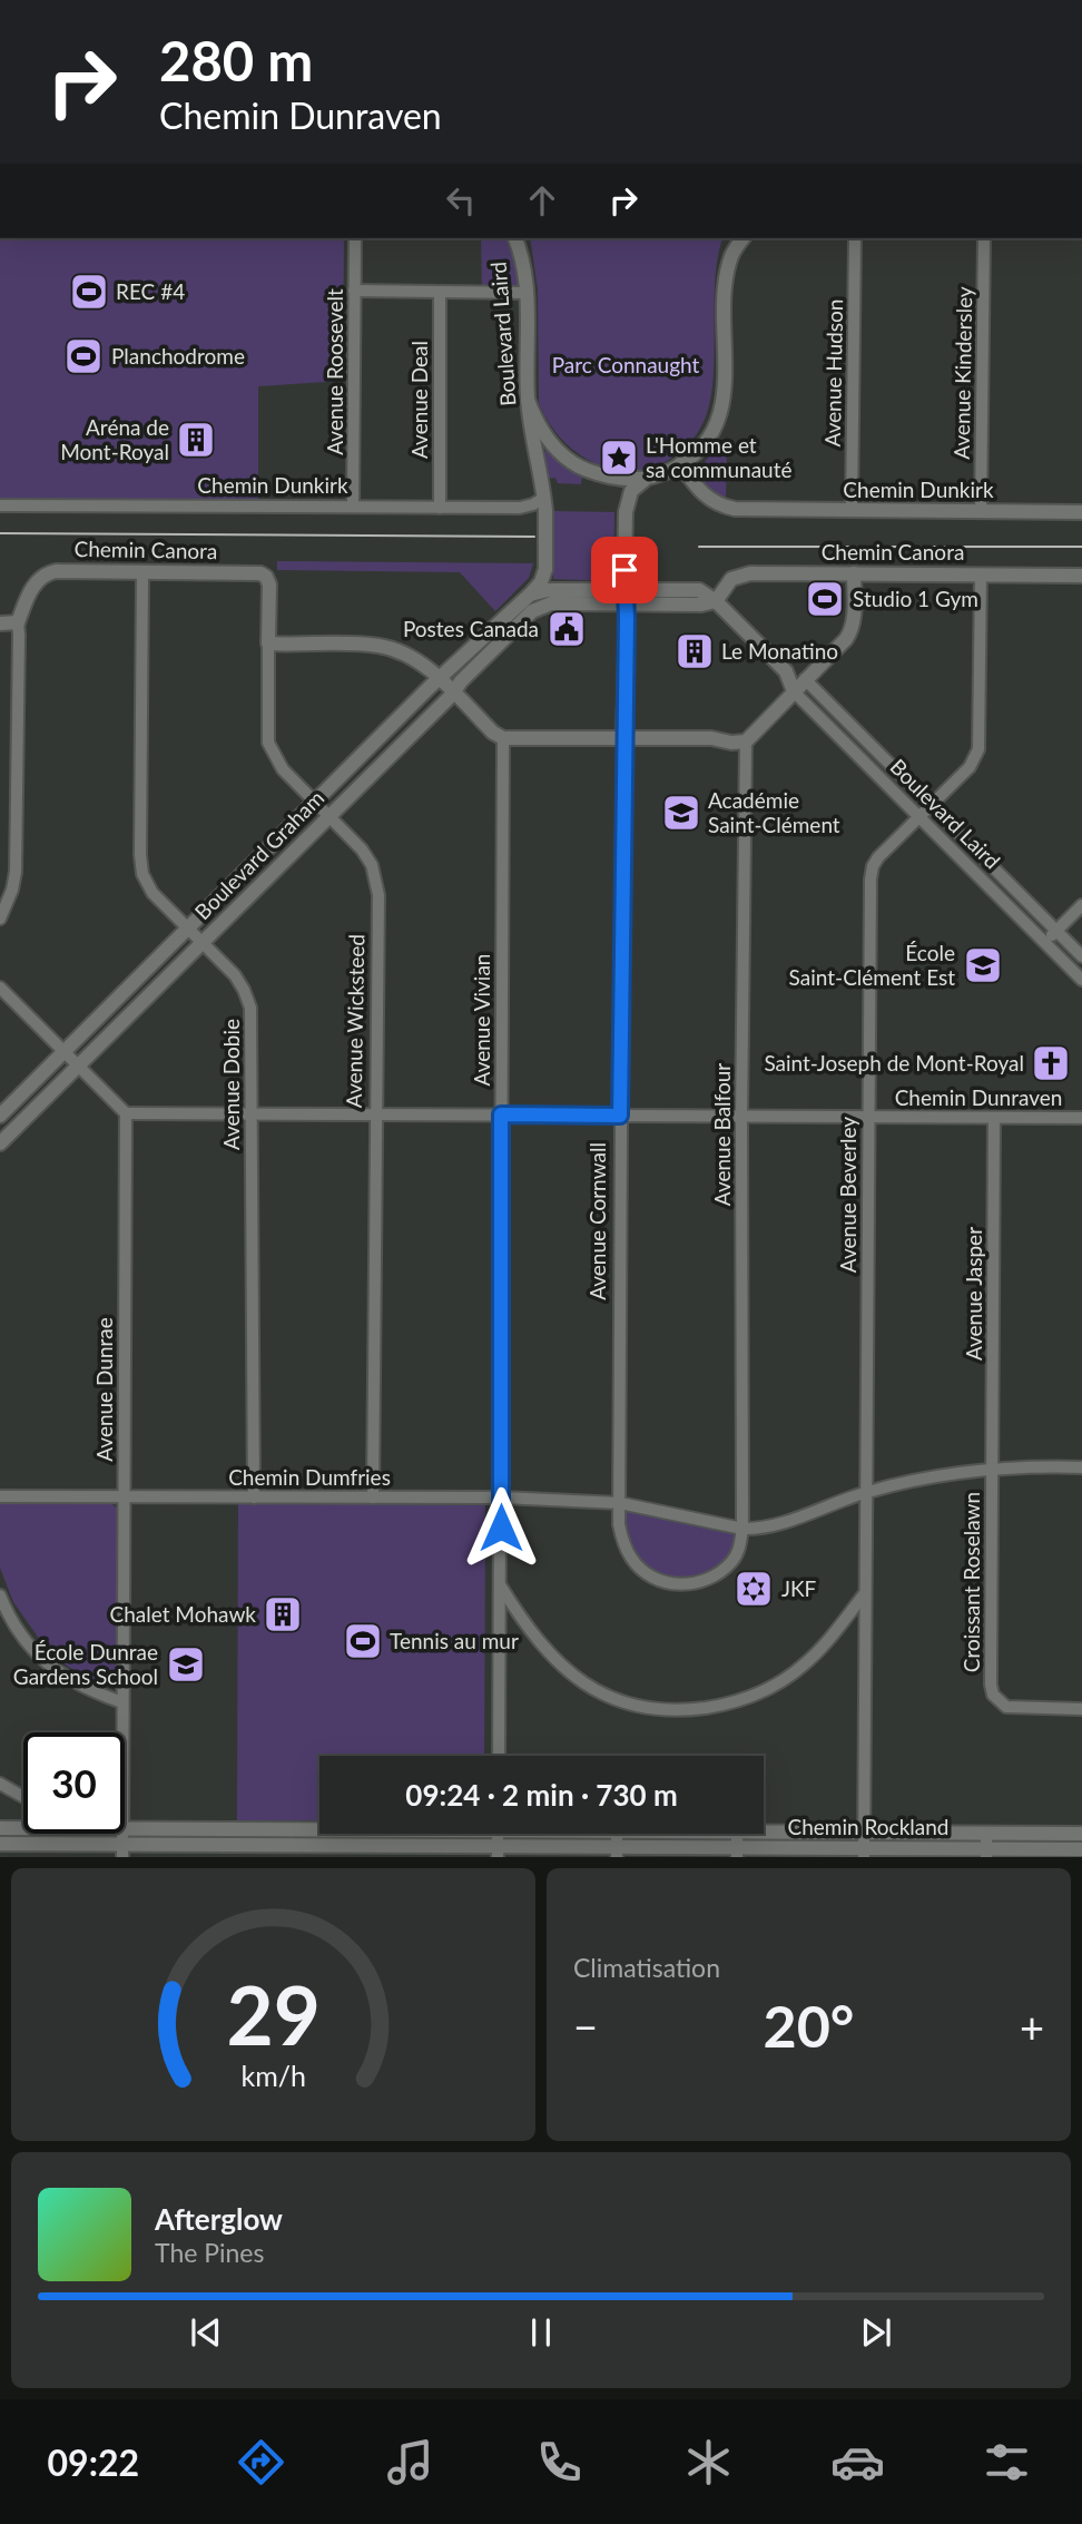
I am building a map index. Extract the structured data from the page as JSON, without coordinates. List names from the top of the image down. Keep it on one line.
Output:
{"streets":{"street":["Boulevard Laird","Avenue Roosevelt","Avenue Hudson","Avenue Kindersley","Avenue Deal","Chemin Dunkirk","Chemin Canora","Boulevard Graham","Avenue Vivian","Avenue Wicksteed","Avenue Dobie","Chemin Dunraven","Avenue Balfour","Avenue Beverley","Avenue Cornwall","Avenue Jasper","Avenue Dunrae","Chemin Dumfries","Croissant Roselawn","Chemin Rockland"]},"crossings":[["Boulevard Laird","Chemin Dunkirk"],["Boulevard Laird","Chemin Canora"],["Boulevard Laird","Boulevard Graham"],["Boulevard Laird","Avenue Beverley"],["Avenue Roosevelt","Chemin Dunkirk"],["Avenue Hudson","Chemin Dunkirk"],["Avenue Kindersley","Chemin Dunkirk"],["Avenue Deal","Chemin Dunkirk"],["Chemin Canora","Avenue Wicksteed"],["Chemin Canora","Avenue Dobie"],["Chemin Canora","Avenue Beverley"],["Boulevard Graham","Avenue Wicksteed"],["Boulevard Graham","Avenue Dobie"],["Avenue Vivian","Chemin Dunraven"],["Avenue Vivian","Chemin Dumfries"],["Avenue Wicksteed","Chemin Dunraven"],["Avenue Wicksteed","Chemin Dumfries"],["Avenue Dobie","Chemin Dunraven"],["Avenue Dobie","Chemin Dumfries"],["Chemin Dunraven","Avenue Balfour"],["Chemin Dunraven","Avenue Beverley"],["Chemin Dunraven","Avenue Cornwall"],["Chemin Dunraven","Avenue Jasper"],["Chemin Dunraven","Avenue Dunrae"],["Avenue Balfour","Chemin Dumfries"],["Avenue Beverley","Chemin Dumfries"],["Avenue Beverley","Chemin Rockland"],["Avenue Cornwall","Chemin Dumfries"],["Avenue Jasper","Chemin Dumfries"],["Avenue Jasper","Croissant Roselawn"],["Avenue Dunrae","Chemin Dumfries"],["Chemin Dumfries","Croissant Roselawn"]],"parks":["Parc Connaught"],"places":{"sports":["REC #4","Planchodrome","Studio 1 Gym","Tennis au mur"],"building":["Aréna de Mont-Royal","Le Monatino","Chalet Mohawk"],"place":["L'Homme et sa communauté"],"public building":["Postes Canada"],"school or university":["Académie Saint-Clément","École Saint-Clément Est","École Dunrae Gardens School"],"church":["Saint-Joseph de Mont-Royal"],"synagogue":["JKF"]},"page":{"turn":["280 m","Chemin Dunraven"],"limit":"30","trip":"09:24 · 2 min · 730 m","tile":"Climatisation","heat":["−","20°","+"],"song":["Afterglow","The Pines"],"tabs":"09:22","gauge":["29","km/h"]}}
